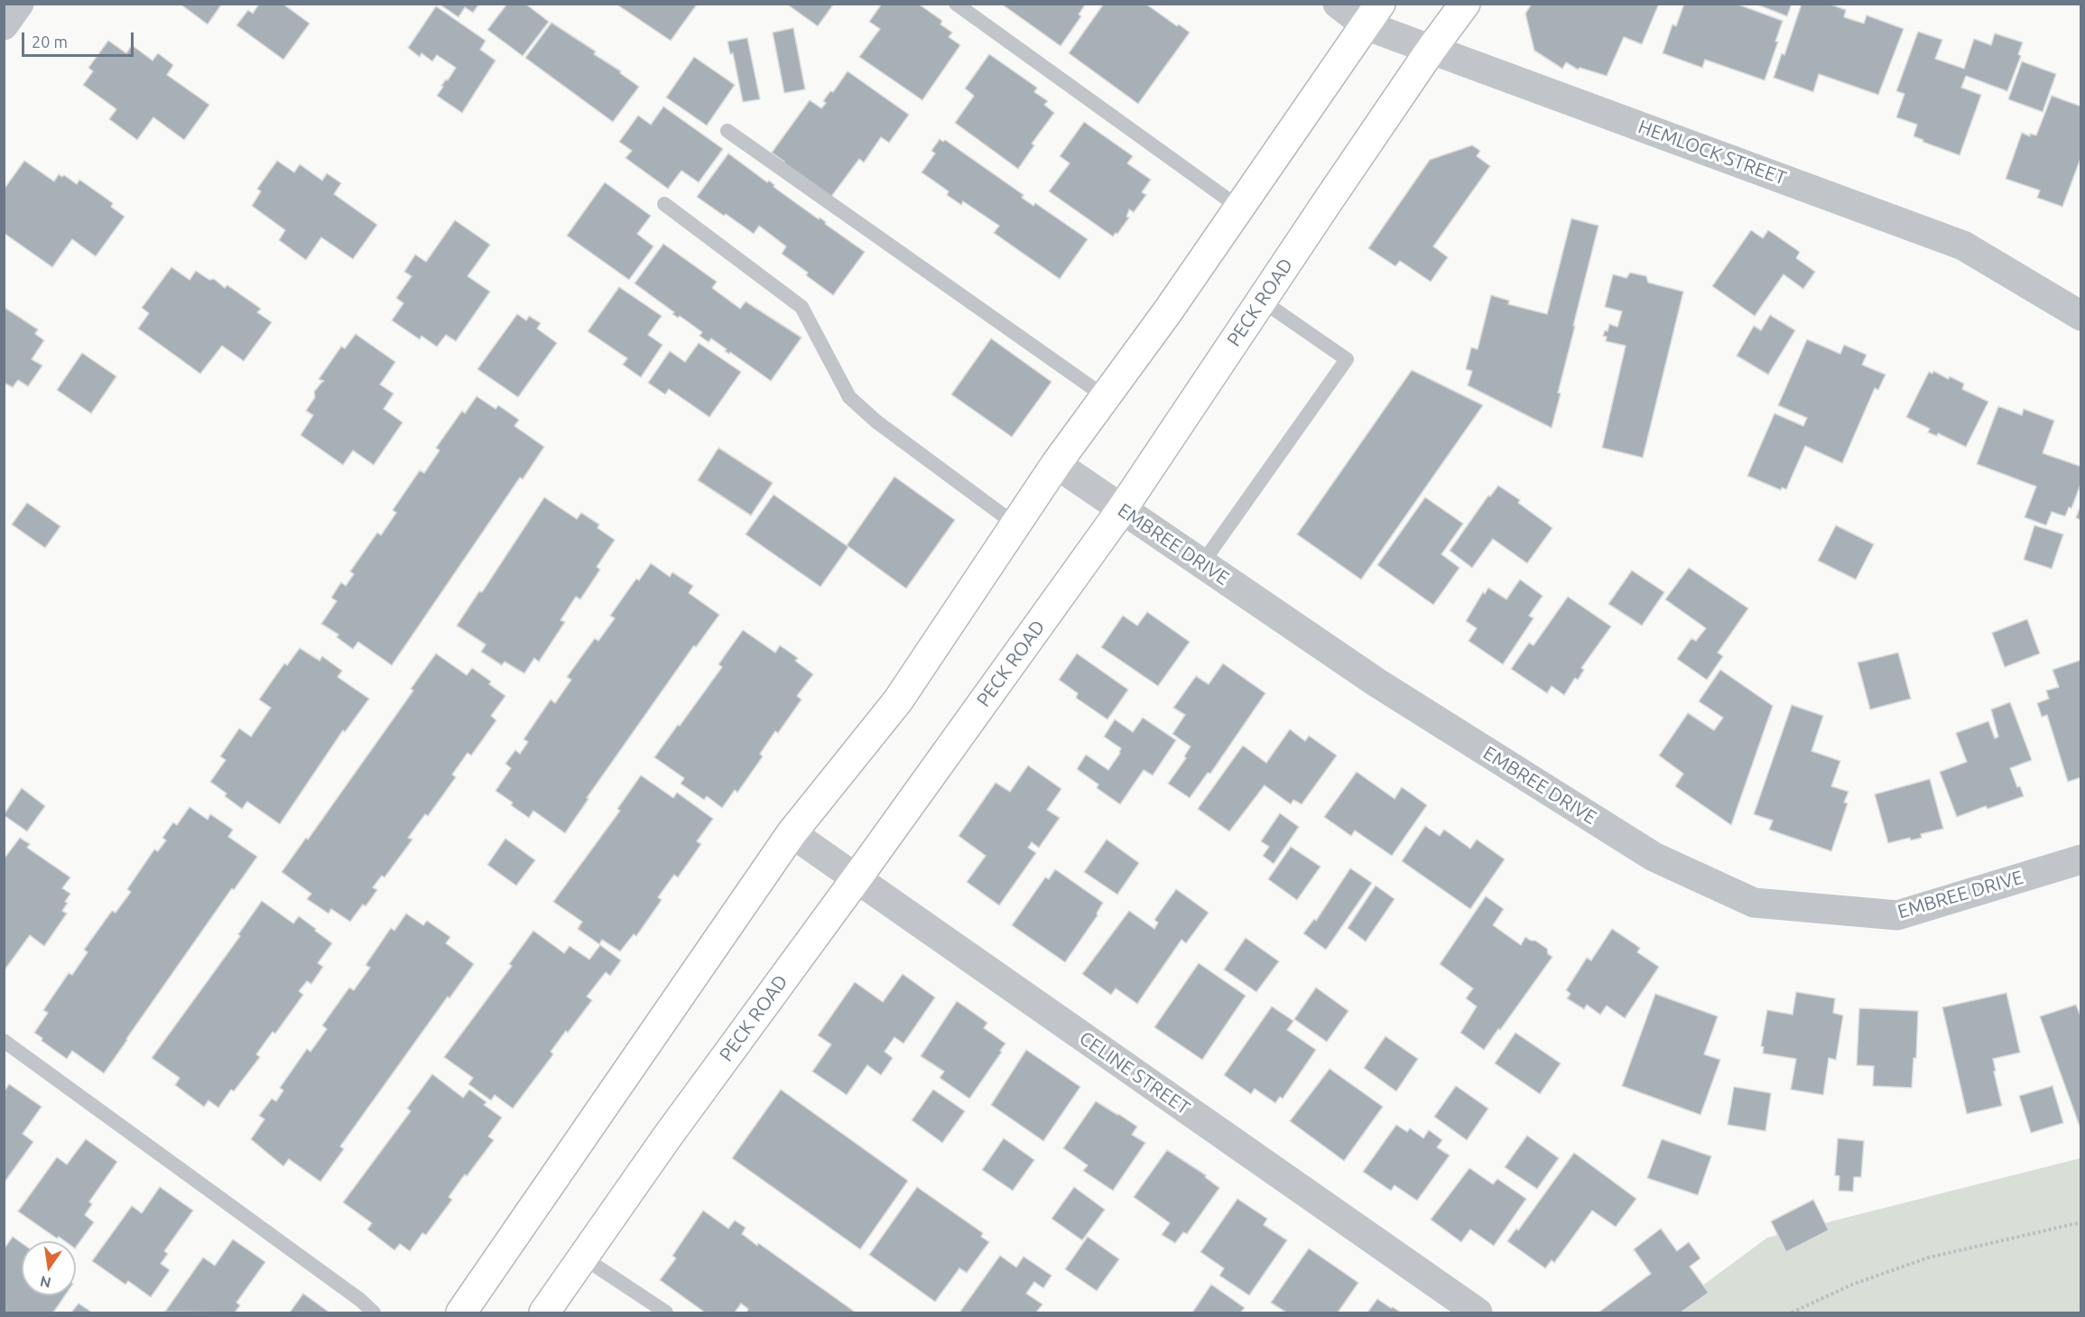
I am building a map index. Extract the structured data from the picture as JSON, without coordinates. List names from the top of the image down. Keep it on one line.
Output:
{"streets":{"main road":["PECK ROAD"],"street":["HEMLOCK STREET","EMBREE DRIVE","CELINE STREET"]},"crossings":[["HEMLOCK STREET","PECK ROAD"],["PECK ROAD","EMBREE DRIVE"],["PECK ROAD","CELINE STREET"]],"scale_bar":"20 m","north":"bottom"}
